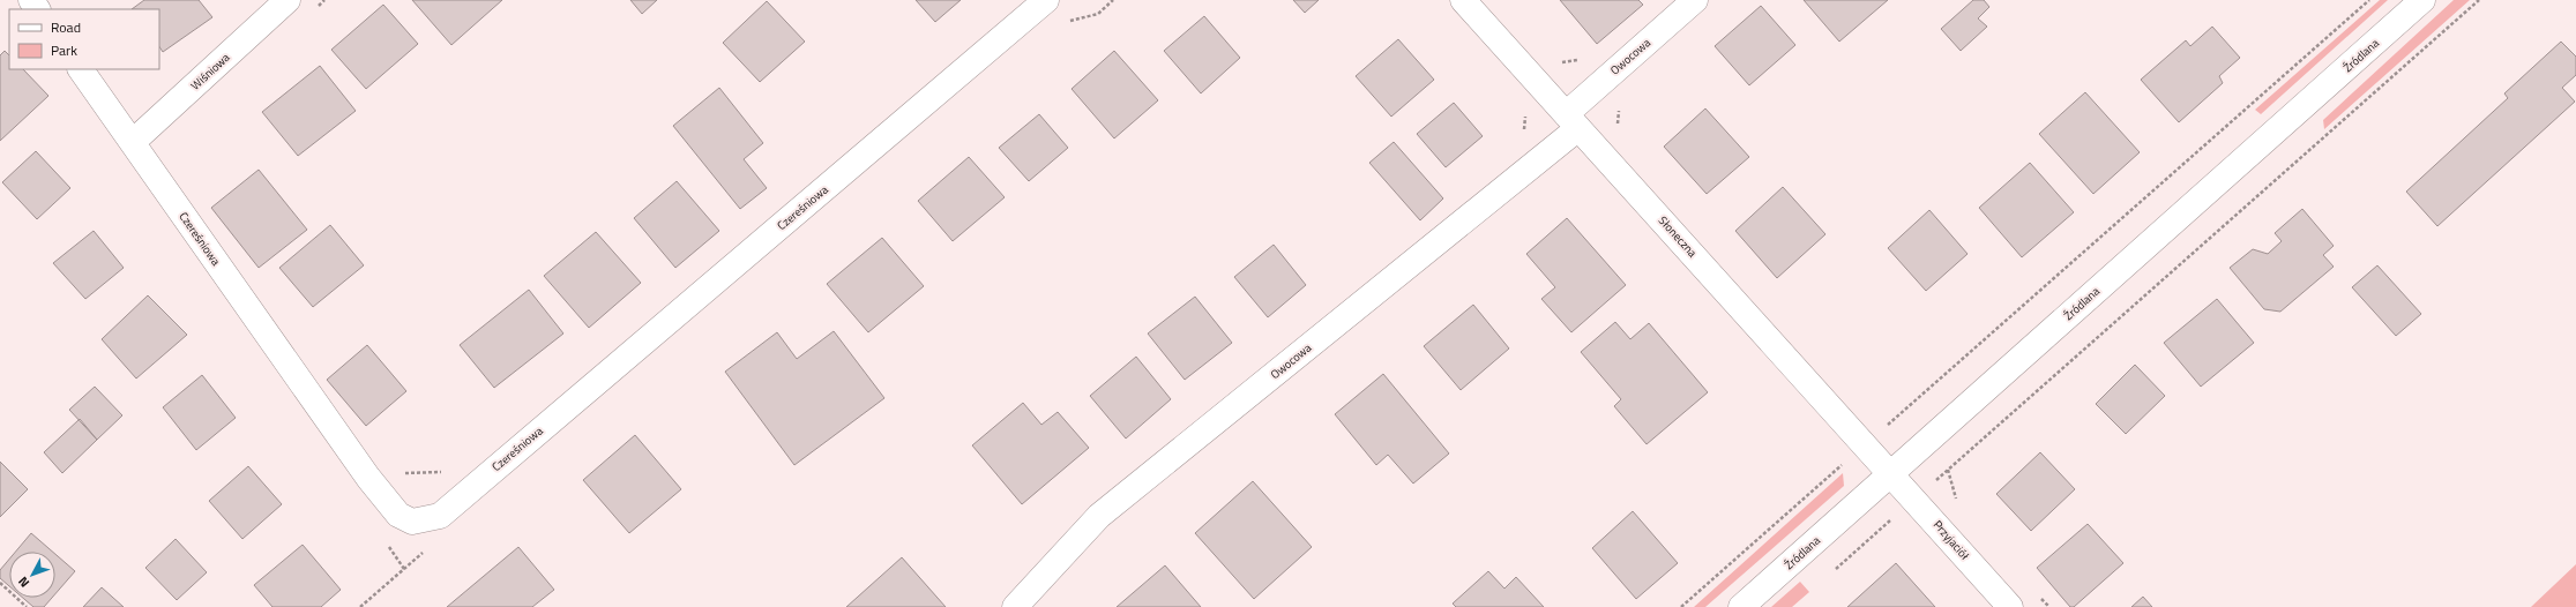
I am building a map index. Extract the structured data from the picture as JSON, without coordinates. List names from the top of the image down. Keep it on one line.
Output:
{"streets":{"street":["Źródlana","Owocowa","Wiśniowa","Czereśniowa","Słoneczna","Przyjaciół"]},"crossings":[["Źródlana","Słoneczna"],["Źródlana","Przyjaciół"],["Owocowa","Słoneczna"],["Wiśniowa","Czereśniowa"],["Słoneczna","Przyjaciół"]],"legend":["Road","Park"],"north":"bottom left"}
